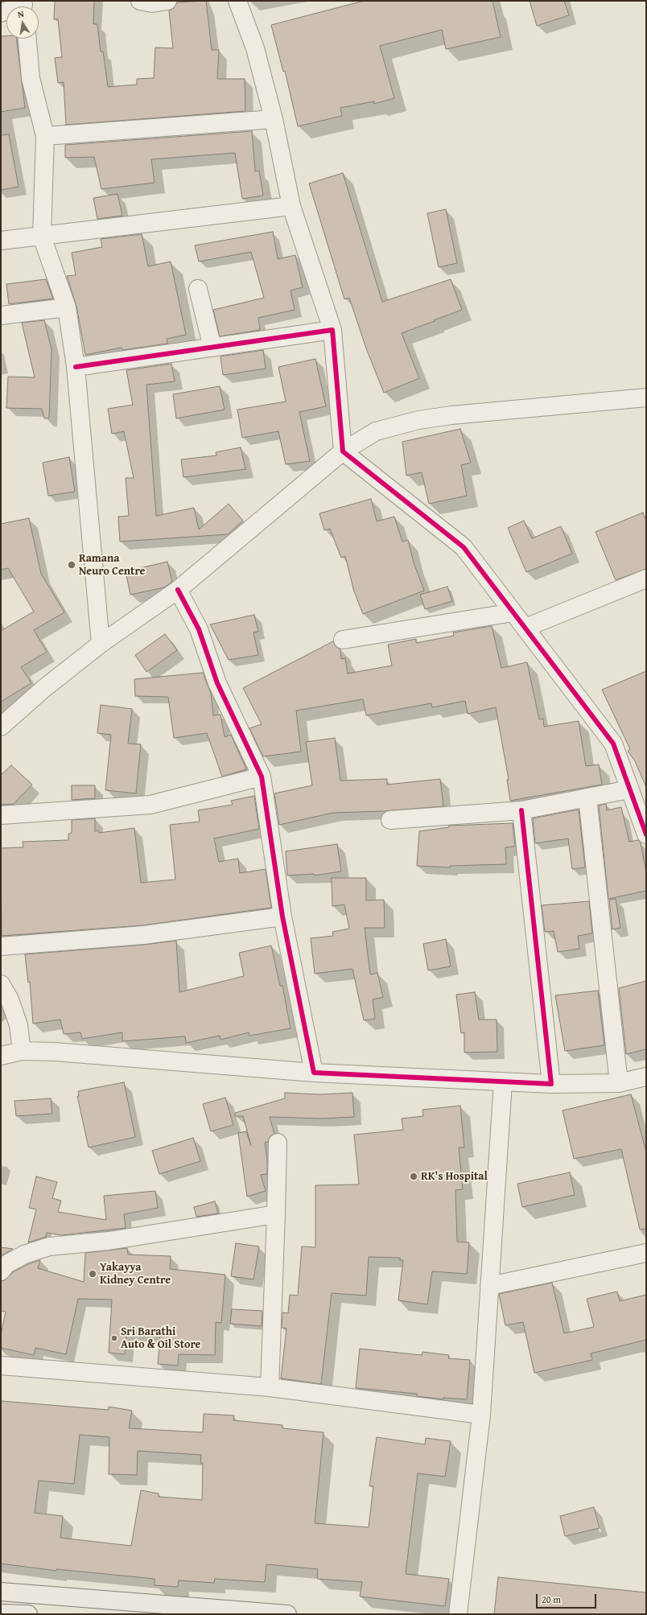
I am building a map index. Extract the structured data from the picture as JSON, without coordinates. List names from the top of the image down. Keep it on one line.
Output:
{"places":["Ramana Neuro Centre","RK's Hospital","Yakayya Kidney Centre","Sri Barathi Auto & Oil Store"],"scale_bar":"20 m","north":"top"}
